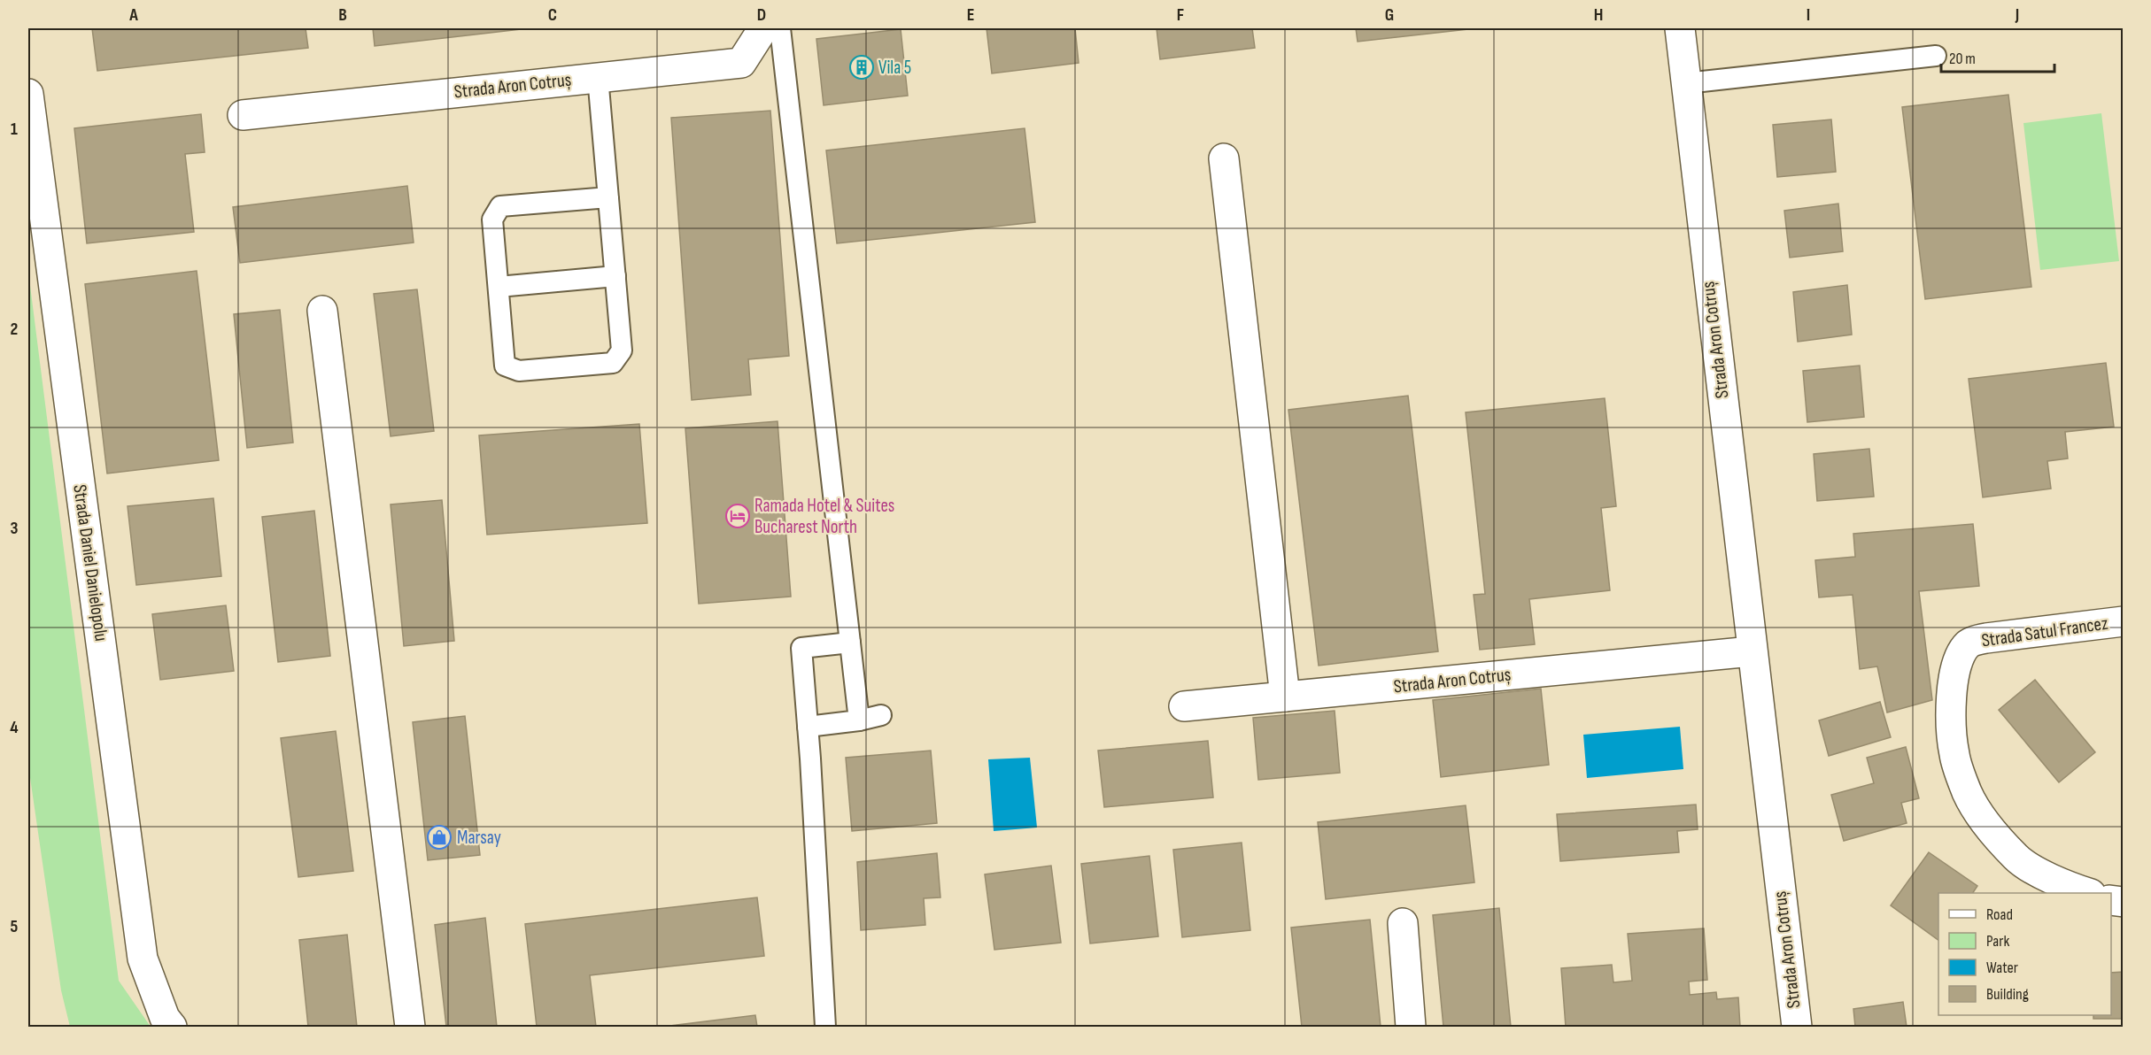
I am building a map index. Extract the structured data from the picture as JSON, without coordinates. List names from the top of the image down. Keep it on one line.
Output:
{"streets":{"street":["Strada Aron Cotruș","Strada Daniel Danielopolu","Strada Satul Francez"]},"places":{"building":["Vila 5"],"hotel":["Ramada Hotel & Suites Bucharest North"],"shop":["Marsay"]},"legend":["Road","Park","Water","Building"],"scale_bar":"20 m","grid":{"columns":["A","B","C","D","E","F","G","H","I","J"],"rows":["1","2","3","4","5"]}}
